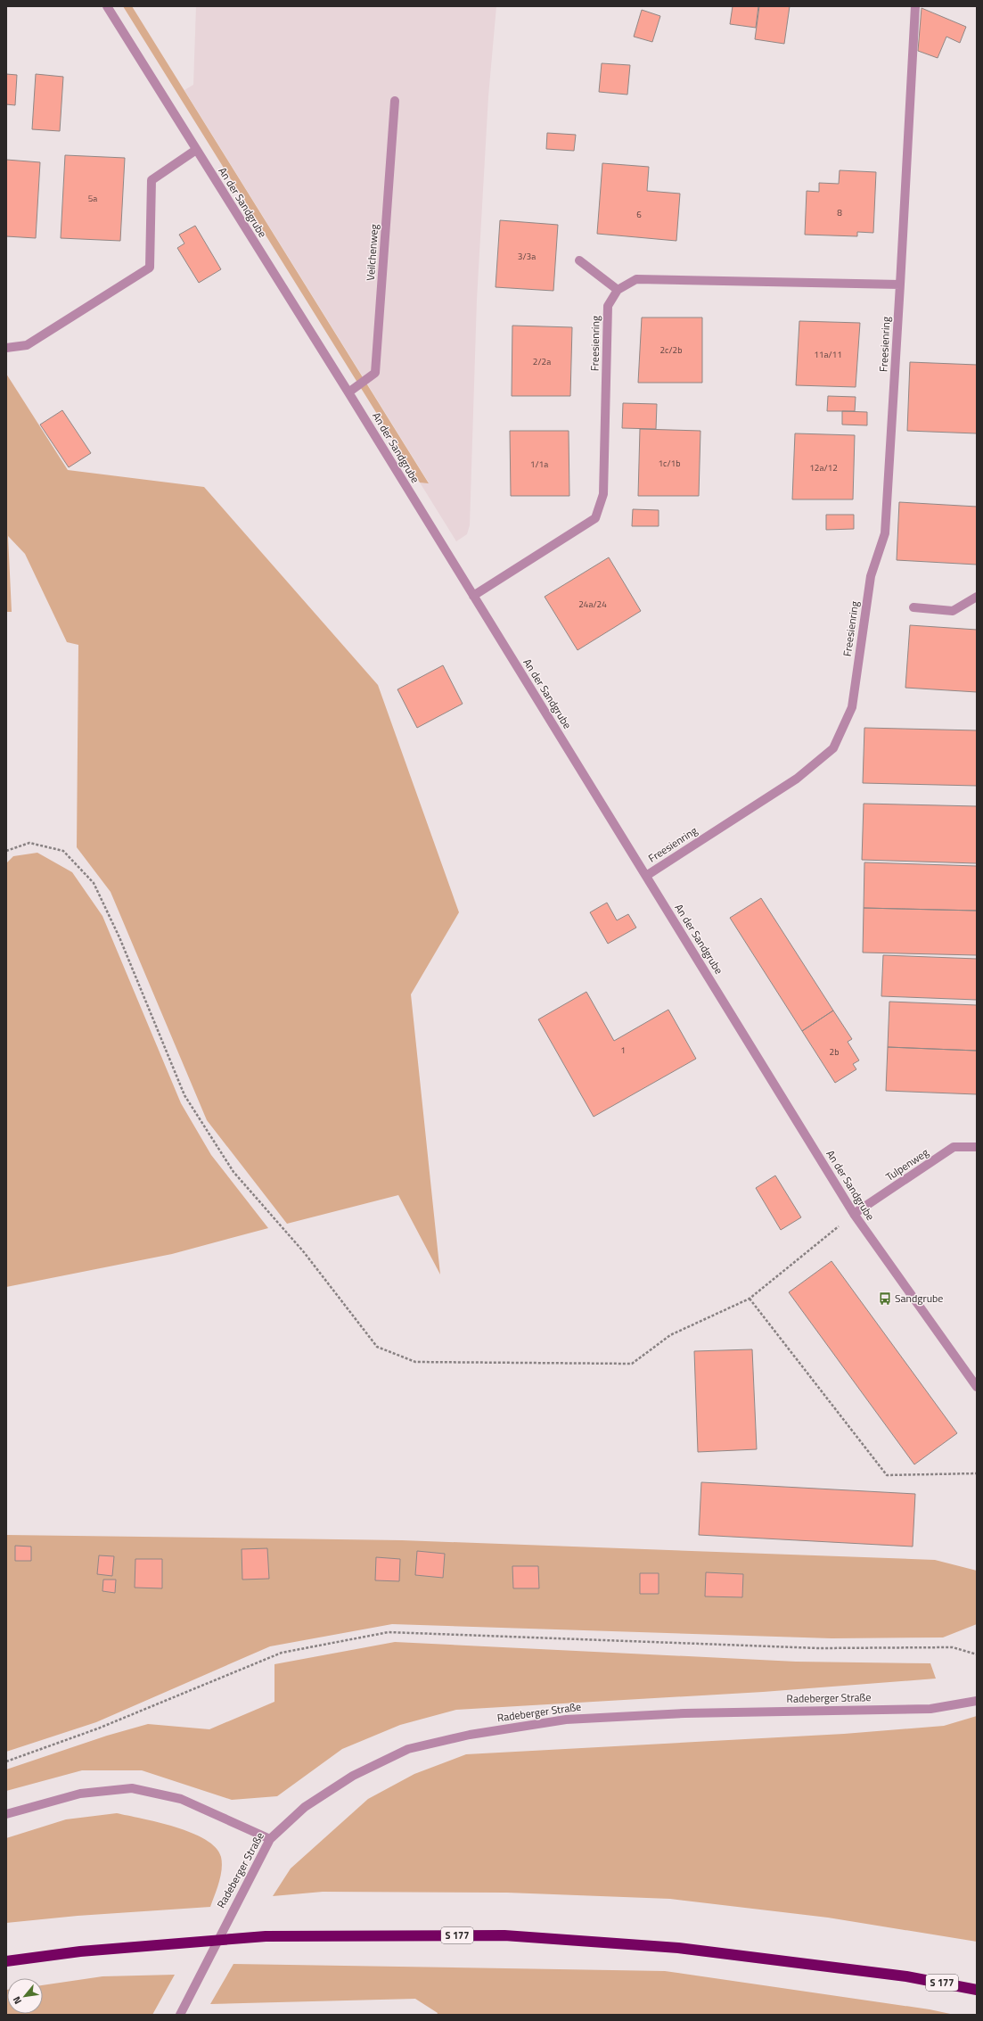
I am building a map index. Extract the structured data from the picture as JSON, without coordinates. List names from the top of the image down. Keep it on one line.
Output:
{"streets":{"highway":["S 177"],"street":["An der Sandgrube","Veilchenweg","Freesienring","Tulpenweg","Radeberger Straße"]},"crossings":[["An der Sandgrube","Veilchenweg"],["An der Sandgrube","Freesienring"],["An der Sandgrube","Tulpenweg"]],"places":{"bus stop":["Sandgrube"]},"house_numbers":["5a","8","6","3/3a","2c/2b","11a/11","2/2a","1c/1b","1/1a","12a/12","24a/24","1","2b"],"north":"bottom left"}
